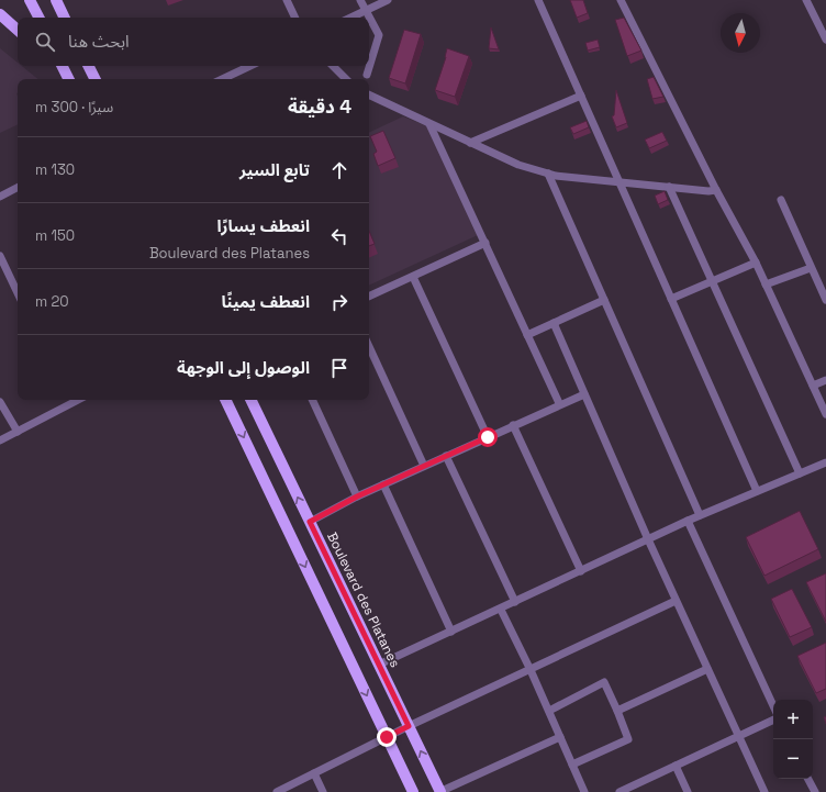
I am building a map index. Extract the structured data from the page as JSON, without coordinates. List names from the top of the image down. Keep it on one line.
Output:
{"streets":{"main road":["Boulevard des Platanes"]},"north":"bottom","page":{"search":"ابحث هنا","heading":["4 دقيقة","سيرًا · 300 m"],"list":[["تابع السير","130 m"],["انعطف يسارًا","Boulevard des Platanes","150 m"],["انعطف يمينًا","20 m"],"الوصول إلى الوجهة"],"map_buttons":["+","−"]}}
